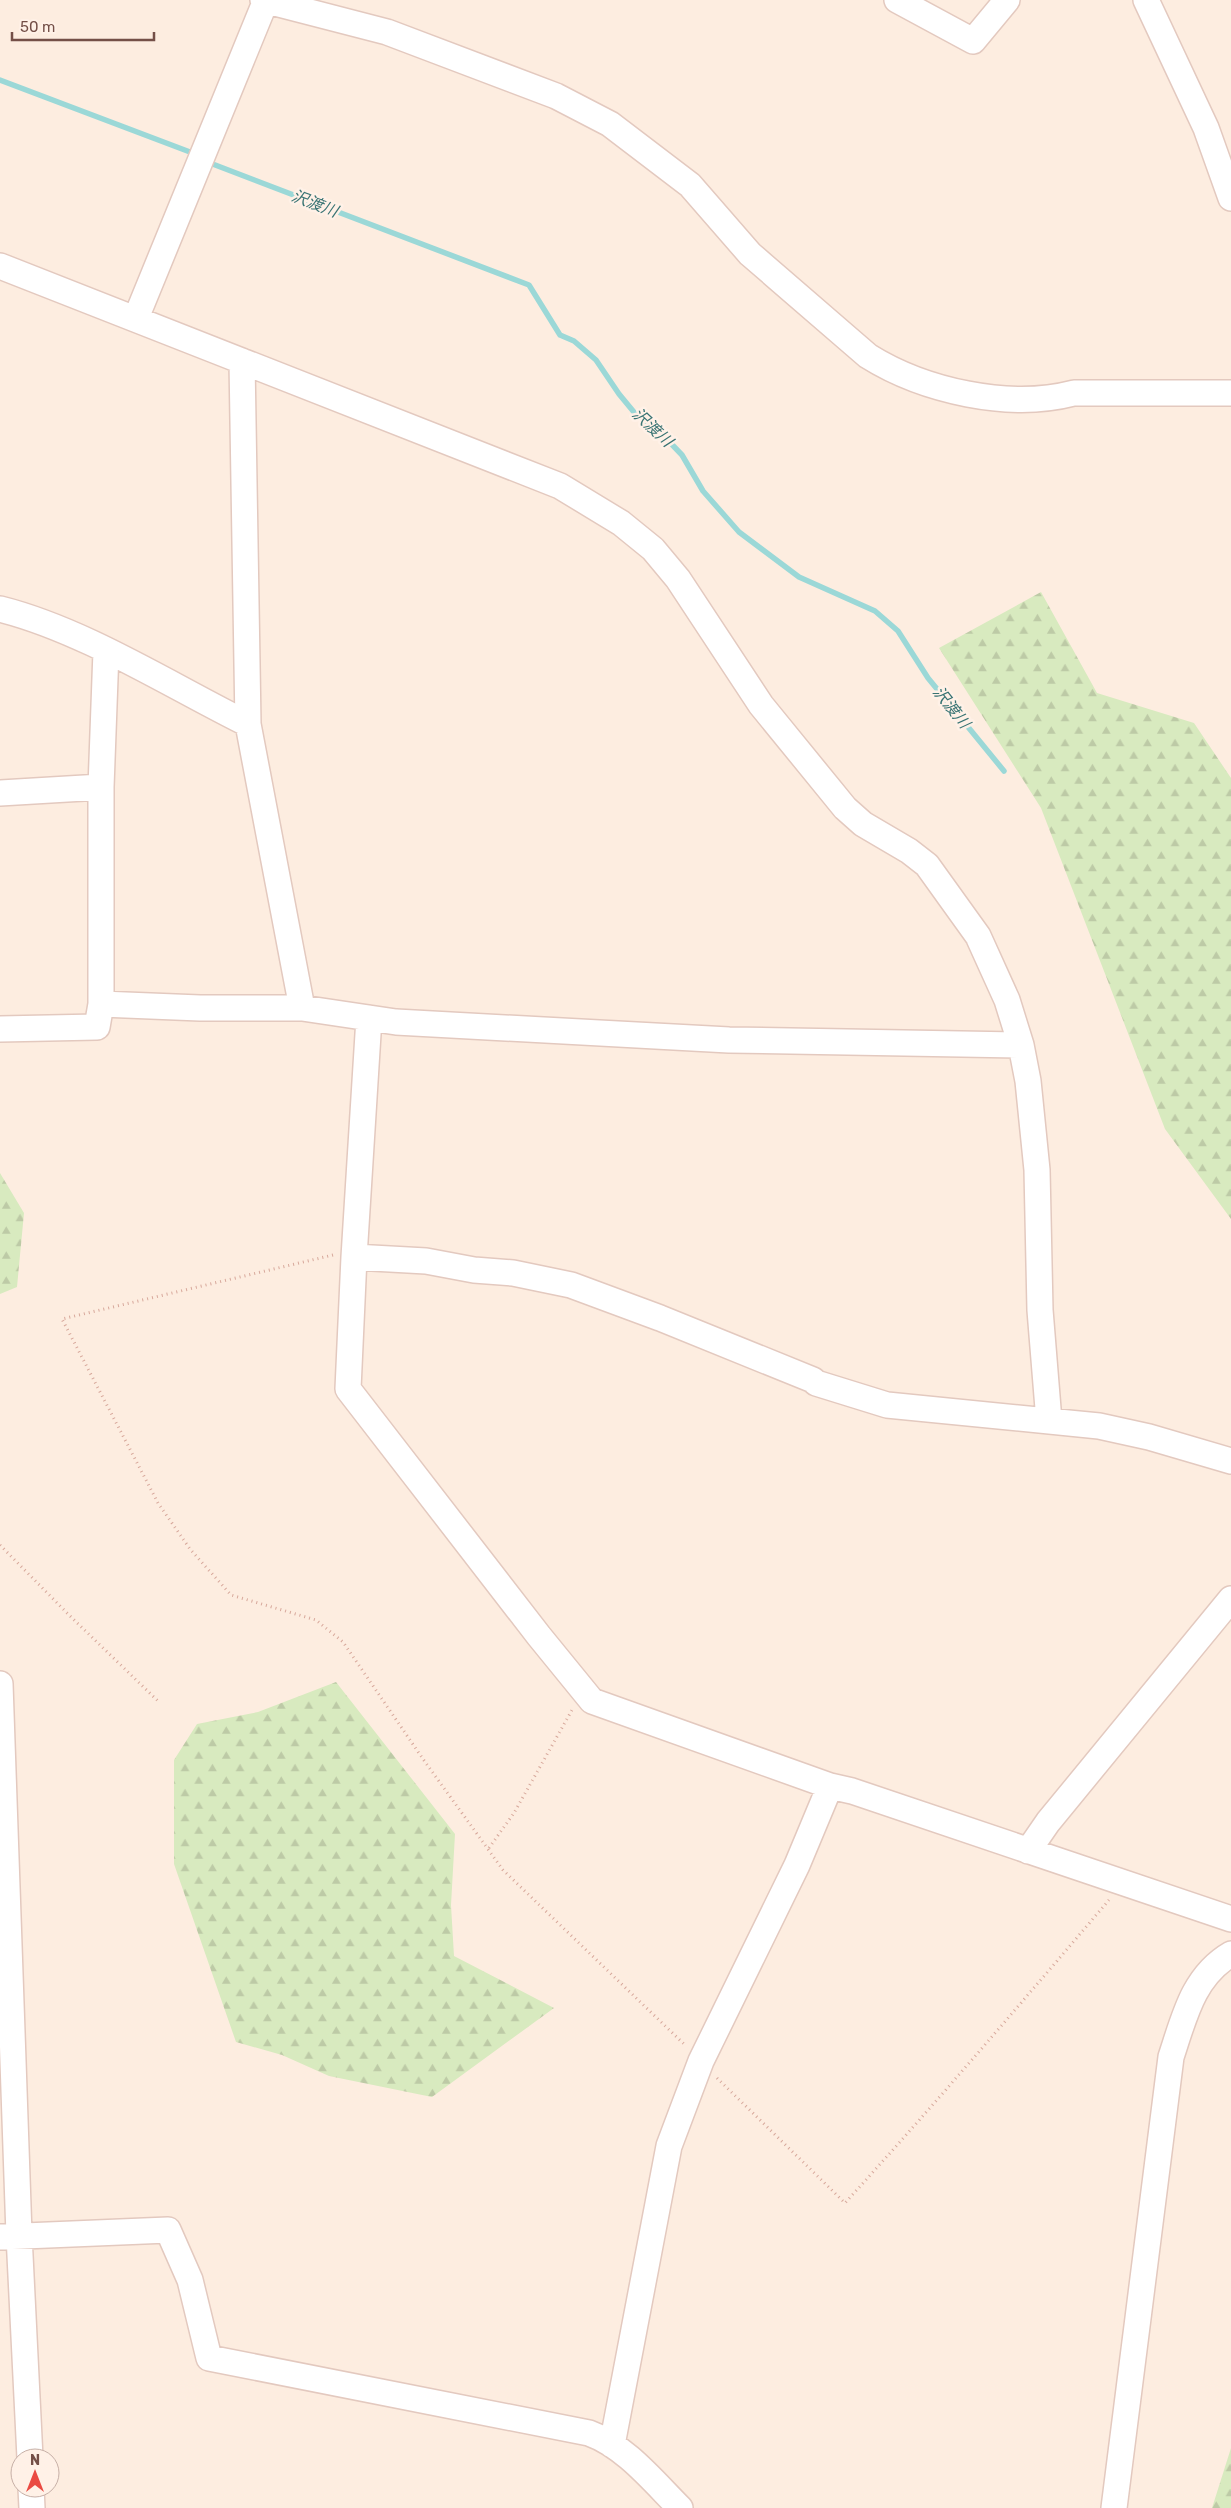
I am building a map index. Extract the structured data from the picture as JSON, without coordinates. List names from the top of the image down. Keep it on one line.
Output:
{"water":["沢渡川"],"scale_bar":"50 m","north":"top"}
